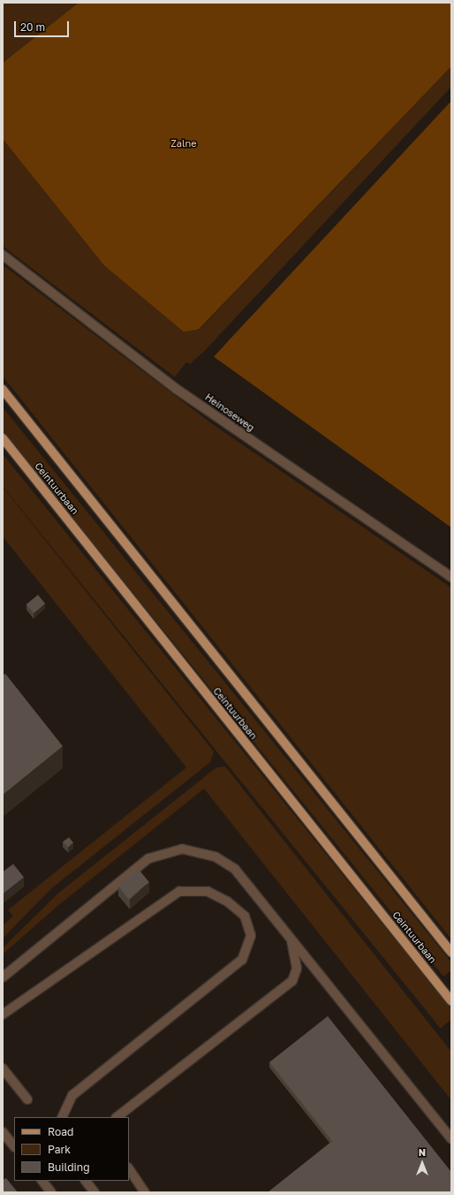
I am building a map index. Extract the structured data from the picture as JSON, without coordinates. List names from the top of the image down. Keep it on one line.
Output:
{"streets":{"main road":["Ceintuurbaan"],"street":["Heinoseweg"]},"parks":["Zalne"],"legend":["Road","Park","Building"],"scale_bar":"20 m","north":"top"}
